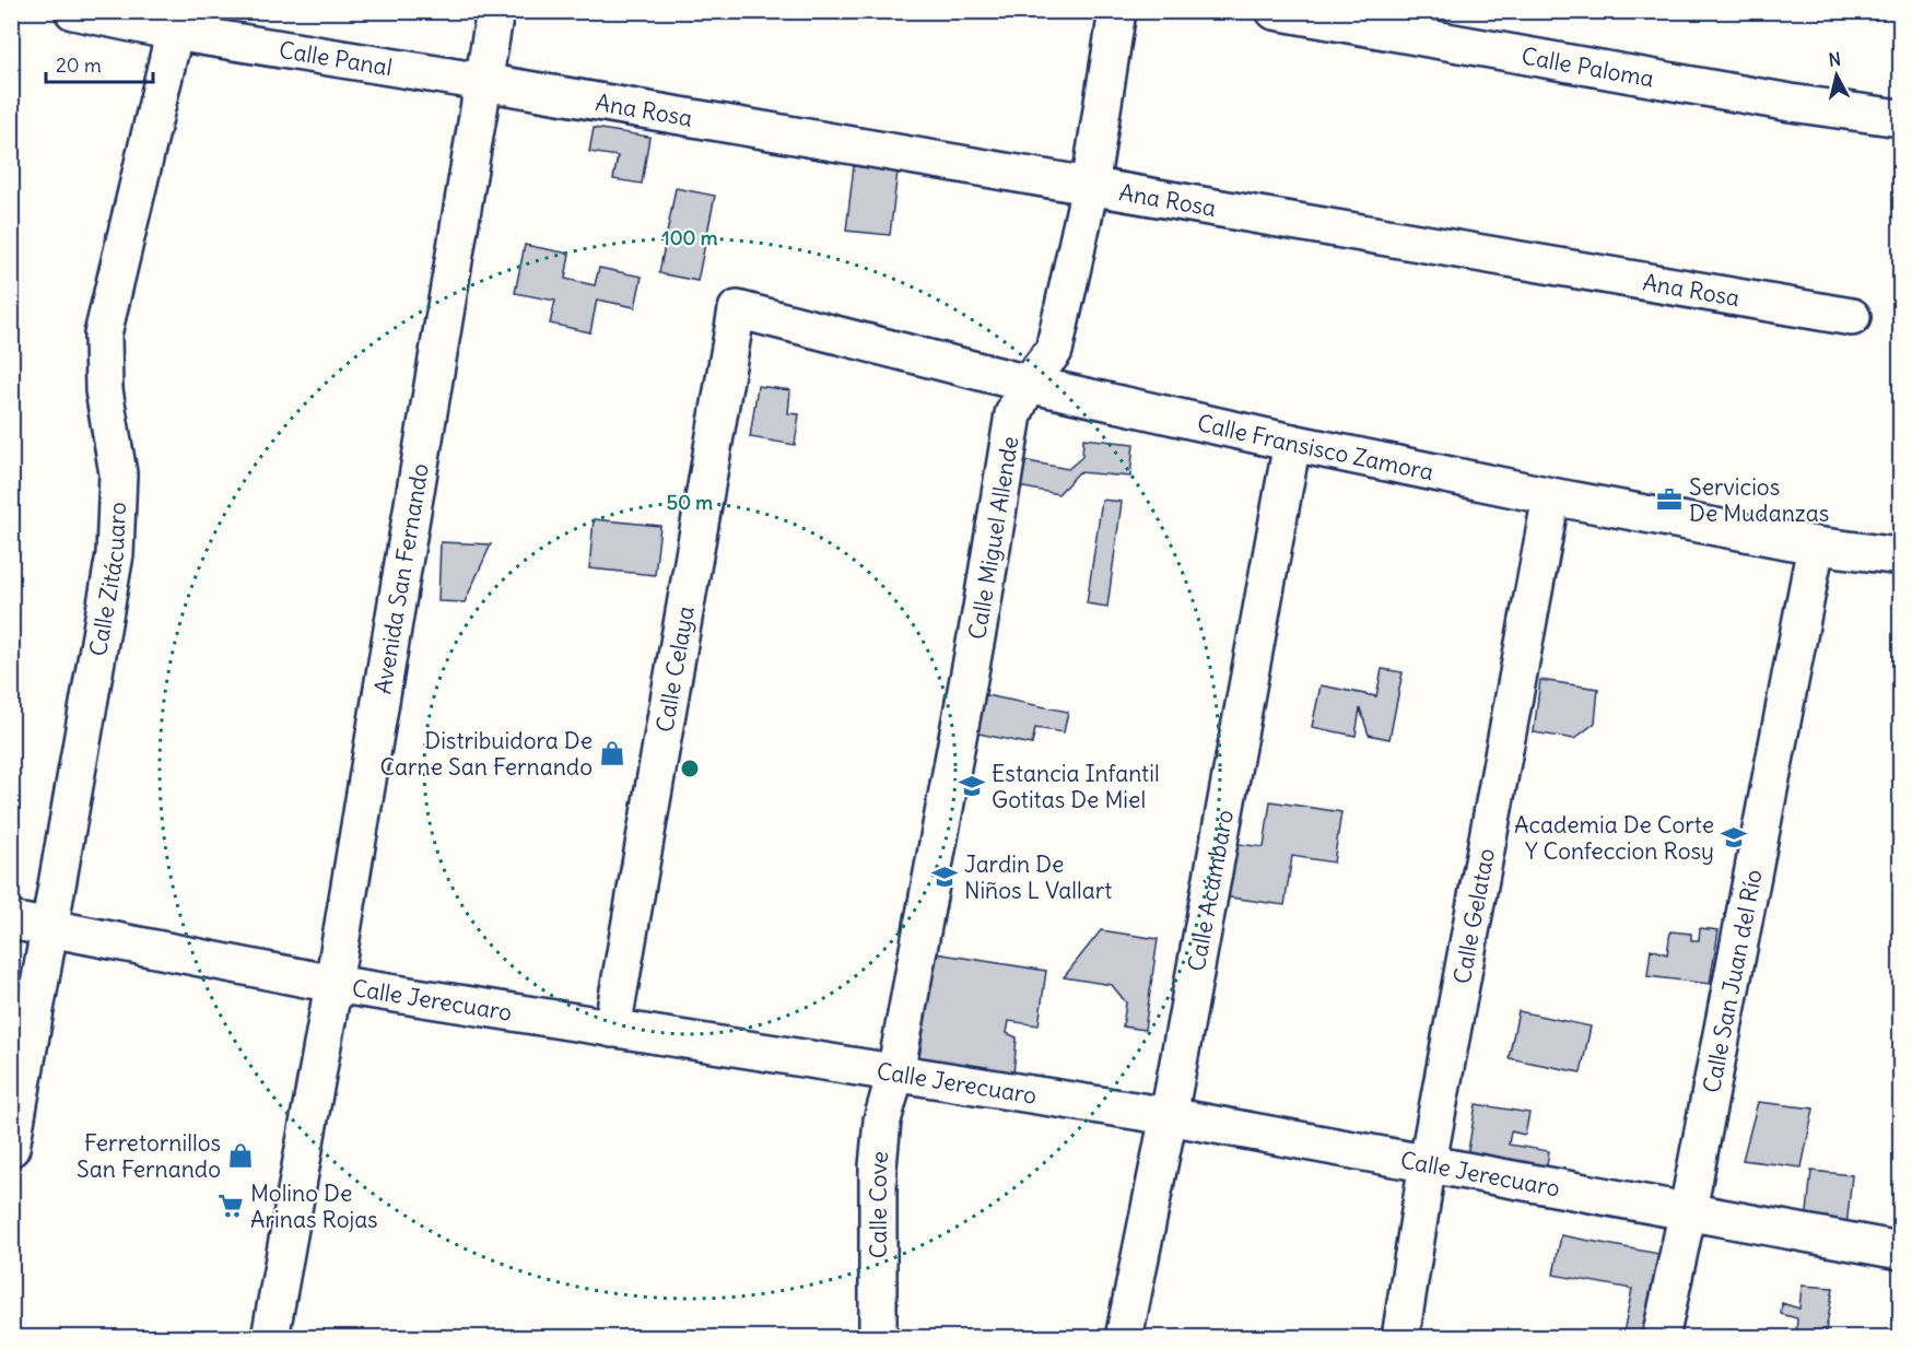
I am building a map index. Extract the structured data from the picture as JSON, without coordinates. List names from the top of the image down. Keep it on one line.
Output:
{"streets":{"street":["Calle Panal","Calle Paloma","Ana Rosa","Calle Fransisco Zamora","Calle Miguel Allende","Calle Zitácuaro","Avenida San Fernando","Calle Celaya","Calle Acámbaro","Calle Gelatao","Calle San Juan del Río","Calle Jerecuaro","Calle Cove"]},"crossings":[["Calle Panal","Ana Rosa"],["Calle Panal","Calle Zitácuaro"],["Calle Panal","Avenida San Fernando"],["Ana Rosa","Calle Miguel Allende"],["Ana Rosa","Avenida San Fernando"],["Calle Fransisco Zamora","Calle Miguel Allende"],["Calle Fransisco Zamora","Calle Celaya"],["Calle Fransisco Zamora","Calle Acámbaro"],["Calle Fransisco Zamora","Calle Gelatao"],["Calle Fransisco Zamora","Calle San Juan del Río"],["Calle Miguel Allende","Calle Jerecuaro"],["Calle Miguel Allende","Calle Cove"],["Calle Zitácuaro","Calle Jerecuaro"],["Avenida San Fernando","Calle Jerecuaro"],["Calle Celaya","Calle Jerecuaro"],["Calle Acámbaro","Calle Jerecuaro"],["Calle Gelatao","Calle Jerecuaro"],["Calle San Juan del Río","Calle Jerecuaro"],["Calle Jerecuaro","Calle Cove"]],"places":{"office":["Servicios De Mudanzas"],"shop":["Distribuidora De Carne San Fernando","Ferretornillos San Fernando"],"school or university":["Estancia Infantil Gotitas De Miel","Academia De Corte Y Confeccion Rosy","Jardin De Niños L Vallart"],"supermarket":["Molino De Arinas Rojas"]},"scale_bar":"20 m","north":"top","rings":["100 m","50 m"]}
